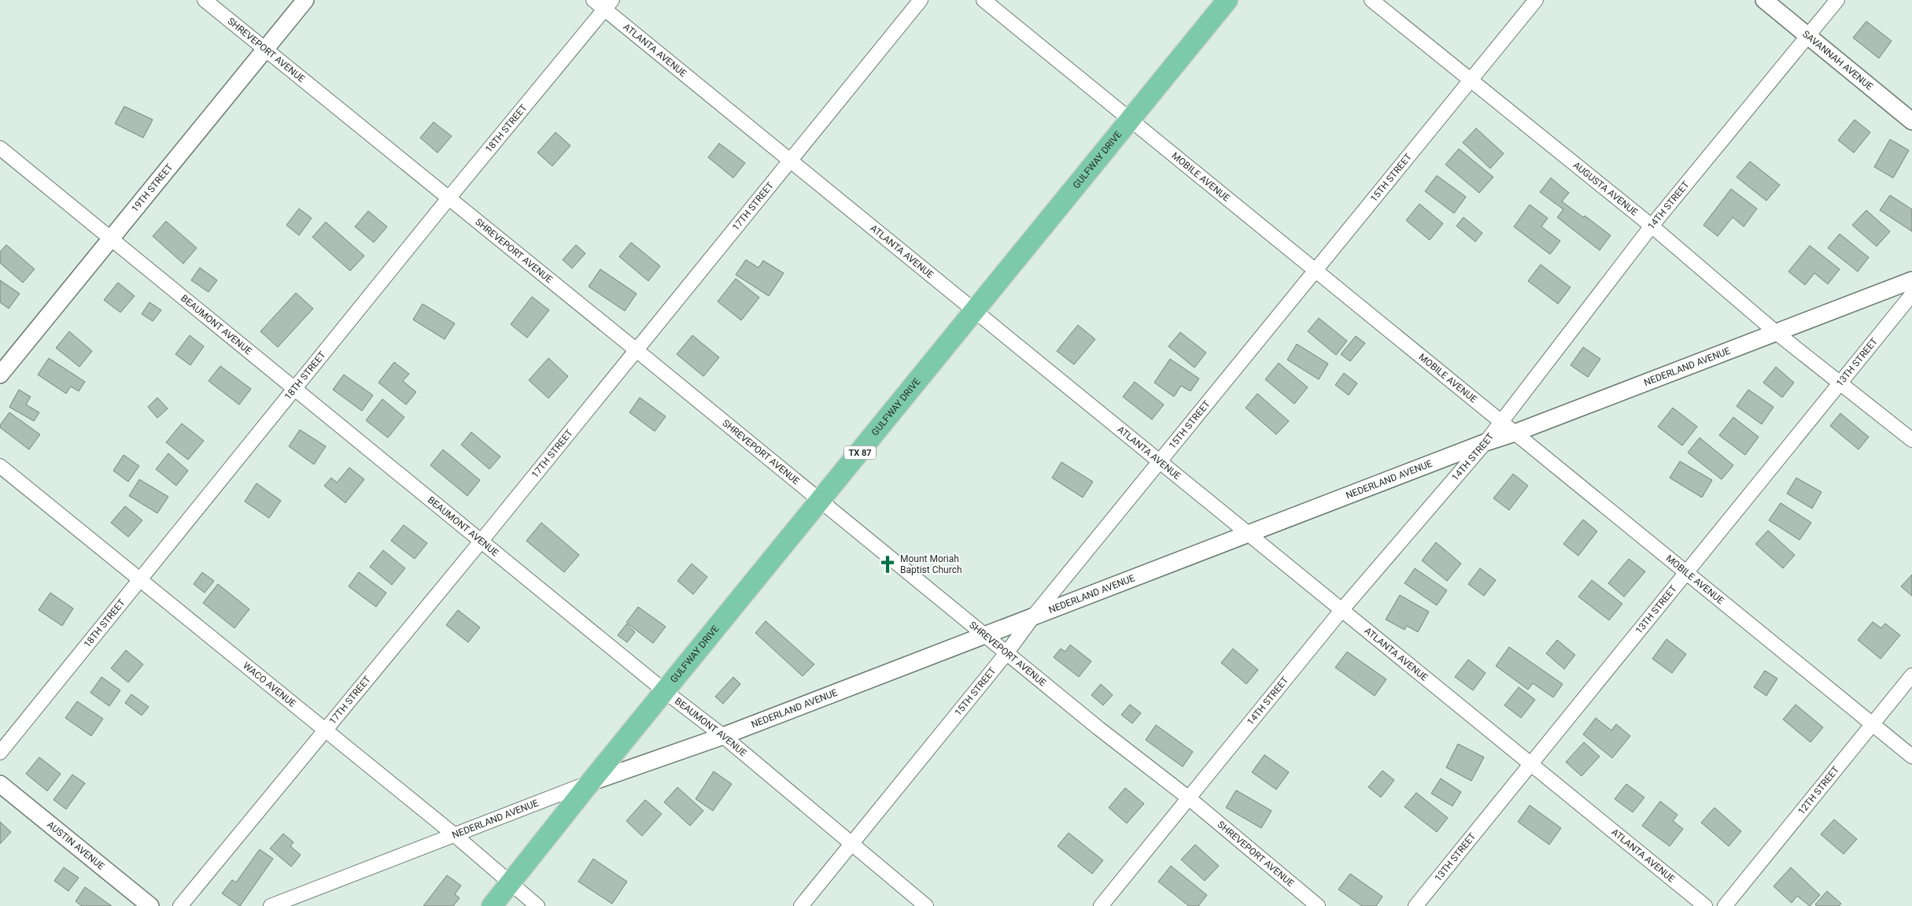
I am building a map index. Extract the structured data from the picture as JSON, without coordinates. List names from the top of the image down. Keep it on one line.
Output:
{"streets":{"main road":["GULFWAY DRIVE","TX 87"],"street":["ATLANTA AVENUE","SHREVEPORT AVENUE","SAVANNAH AVENUE","18TH STREET","MOBILE AVENUE","15TH STREET","19TH STREET","AUGUSTA AVENUE","14TH STREET","17TH STREET","BEAUMONT AVENUE","13TH STREET","NEDERLAND AVENUE","WACO AVENUE","12TH STREET","AUSTIN AVENUE"]},"crossings":[["ATLANTA AVENUE","18TH STREET"],["ATLANTA AVENUE","GULFWAY DRIVE"],["ATLANTA AVENUE","15TH STREET"],["ATLANTA AVENUE","14TH STREET"],["ATLANTA AVENUE","17TH STREET"],["ATLANTA AVENUE","13TH STREET"],["ATLANTA AVENUE","NEDERLAND AVENUE"],["SHREVEPORT AVENUE","18TH STREET"],["SHREVEPORT AVENUE","GULFWAY DRIVE"],["SHREVEPORT AVENUE","15TH STREET"],["SHREVEPORT AVENUE","19TH STREET"],["SHREVEPORT AVENUE","14TH STREET"],["SHREVEPORT AVENUE","17TH STREET"],["SHREVEPORT AVENUE","NEDERLAND AVENUE"],["SAVANNAH AVENUE","14TH STREET"],["18TH STREET","BEAUMONT AVENUE"],["18TH STREET","WACO AVENUE"],["GULFWAY DRIVE","MOBILE AVENUE"],["GULFWAY DRIVE","BEAUMONT AVENUE"],["GULFWAY DRIVE","NEDERLAND AVENUE"],["GULFWAY DRIVE","WACO AVENUE"],["MOBILE AVENUE","15TH STREET"],["MOBILE AVENUE","14TH STREET"],["MOBILE AVENUE","13TH STREET"],["MOBILE AVENUE","NEDERLAND AVENUE"],["MOBILE AVENUE","12TH STREET"],["15TH STREET","AUGUSTA AVENUE"],["15TH STREET","BEAUMONT AVENUE"],["15TH STREET","NEDERLAND AVENUE"],["19TH STREET","BEAUMONT AVENUE"],["AUGUSTA AVENUE","14TH STREET"],["AUGUSTA AVENUE","13TH STREET"],["AUGUSTA AVENUE","NEDERLAND AVENUE"],["14TH STREET","NEDERLAND AVENUE"],["17TH STREET","BEAUMONT AVENUE"],["17TH STREET","WACO AVENUE"],["BEAUMONT AVENUE","NEDERLAND AVENUE"],["NEDERLAND AVENUE","WACO AVENUE"]],"places":{"church":["Mount Moriah Baptist Church"]}}
